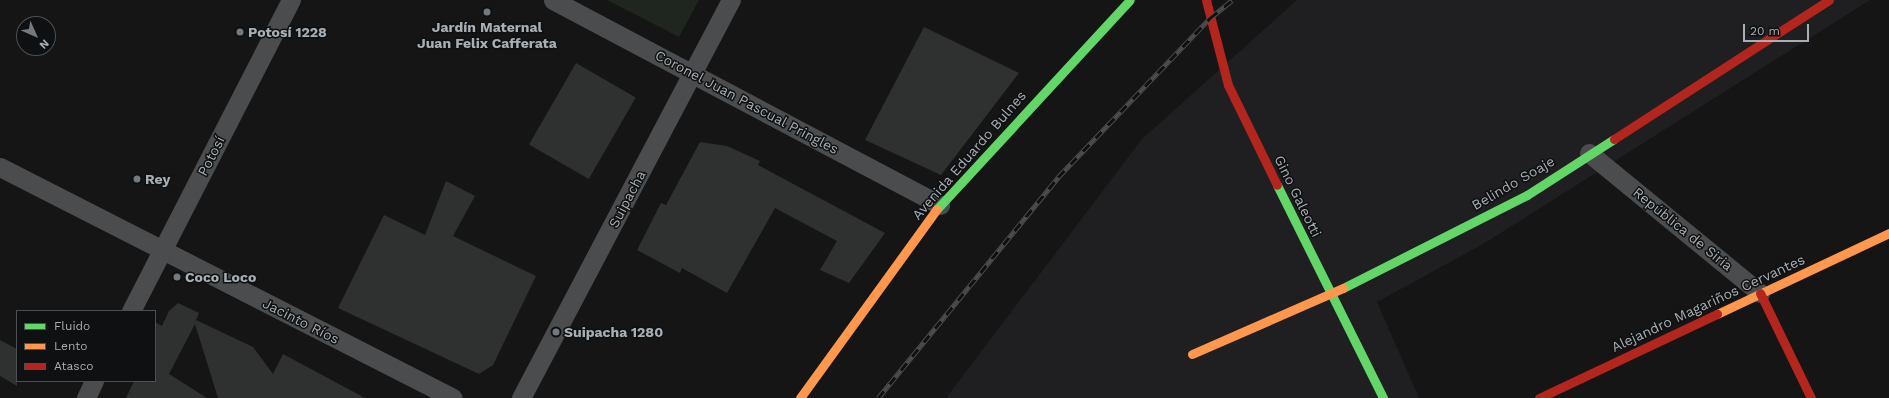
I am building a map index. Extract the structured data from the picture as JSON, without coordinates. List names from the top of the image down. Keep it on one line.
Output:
{"streets":{"street":["Coronel Juan Pascual Pringles","Avenida Eduardo Bulnes","Potosí","Belindo Soaje","Gino Galeotti","Suipacha","República de Siria","Alejandro Magariños Cervantes","Jacinto Ríos"]},"crossings":[["Coronel Juan Pascual Pringles","Avenida Eduardo Bulnes"],["Coronel Juan Pascual Pringles","Suipacha"],["Potosí","Jacinto Ríos"],["Belindo Soaje","Gino Galeotti"],["Belindo Soaje","República de Siria"],["República de Siria","Alejandro Magariños Cervantes"]],"places":["Jardín Maternal Juan Felix Cafferata","Potosí 1228","Rey","Coco Loco","Suipacha 1280"],"legend":["Fluido","Lento","Atasco"],"scale_bar":"20 m","north":"bottom right"}
